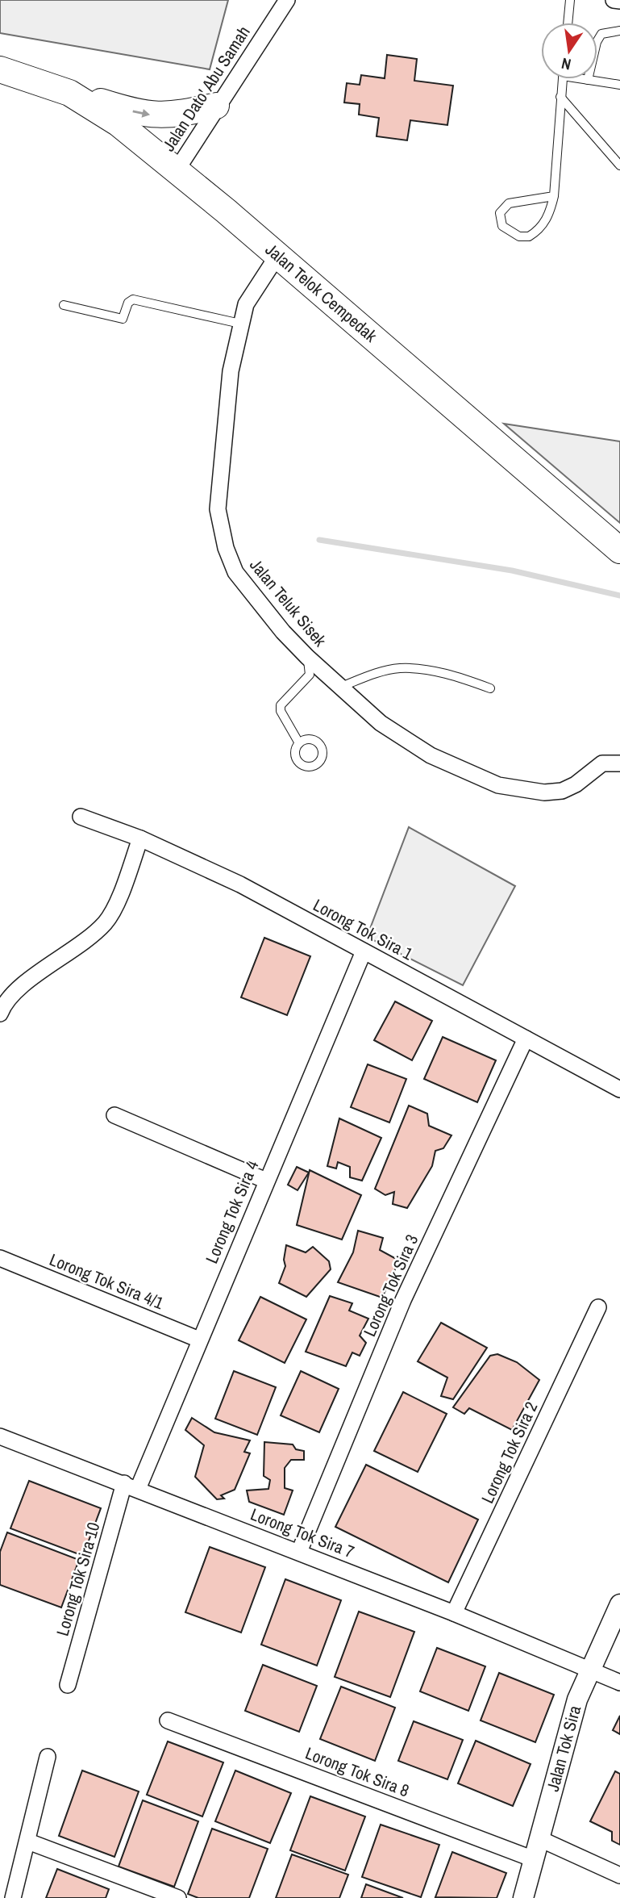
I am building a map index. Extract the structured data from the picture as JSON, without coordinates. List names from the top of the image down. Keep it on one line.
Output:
{"streets":{"main road":["Jalan Telok Cempedak"],"street":["Jalan Dato' Abu Samah","Jalan Teluk Sisek","Lorong Tok Sira 1","Lorong Tok Sira 4","Lorong Tok Sira 4/1","Lorong Tok Sira 3","Lorong Tok Sira 2","Lorong Tok Sira 7","Lorong Tok Sira 10","Jalan Tok Sira","Lorong Tok Sira 8"]},"crossings":[["Jalan Dato' Abu Samah","Jalan Telok Cempedak"],["Jalan Telok Cempedak","Jalan Teluk Sisek"],["Lorong Tok Sira 1","Lorong Tok Sira 4"],["Lorong Tok Sira 1","Lorong Tok Sira 3"],["Lorong Tok Sira 4","Lorong Tok Sira 4/1"],["Lorong Tok Sira 4","Lorong Tok Sira 7"],["Lorong Tok Sira 4","Lorong Tok Sira 10"],["Lorong Tok Sira 3","Lorong Tok Sira 7"],["Lorong Tok Sira 2","Lorong Tok Sira 7"],["Lorong Tok Sira 7","Lorong Tok Sira 10"],["Lorong Tok Sira 7","Jalan Tok Sira"],["Jalan Tok Sira","Lorong Tok Sira 8"]],"north":"bottom"}
